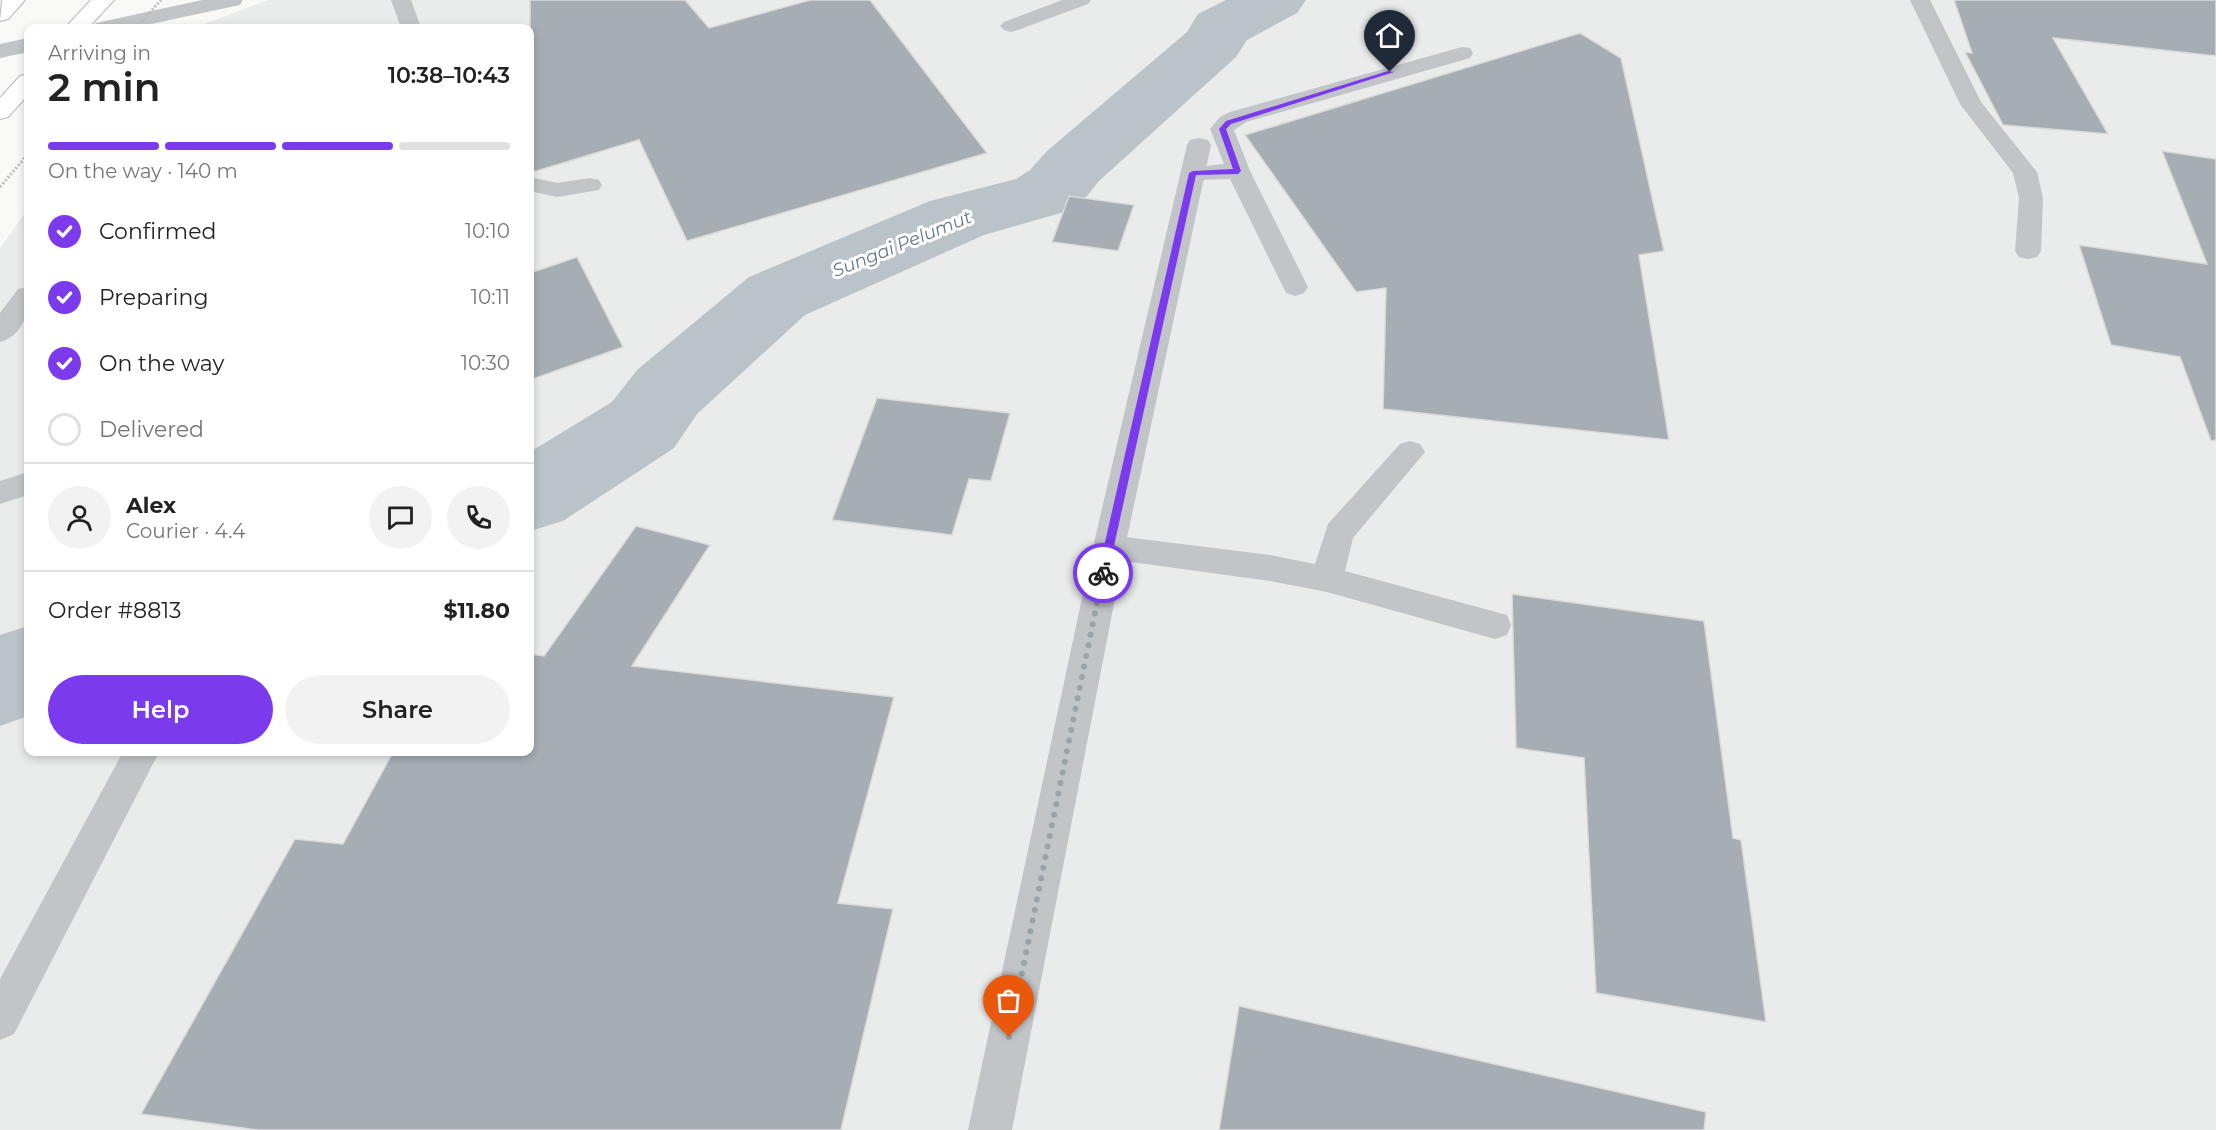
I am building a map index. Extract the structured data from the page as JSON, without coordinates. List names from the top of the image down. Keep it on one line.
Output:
{"water":["Sungai Pelumut"],"page":{"heading":["2 min","Arriving in","10:38–10:43"],"panel":["Alex","Courier · 4.4","Order #8813","$11.80"],"bar":"On the way · 140 m","list":[["Confirmed","10:10"],["Preparing","10:11"],["On the way","10:30"],"Delivered"],"buttons":["Help","Share"]}}
